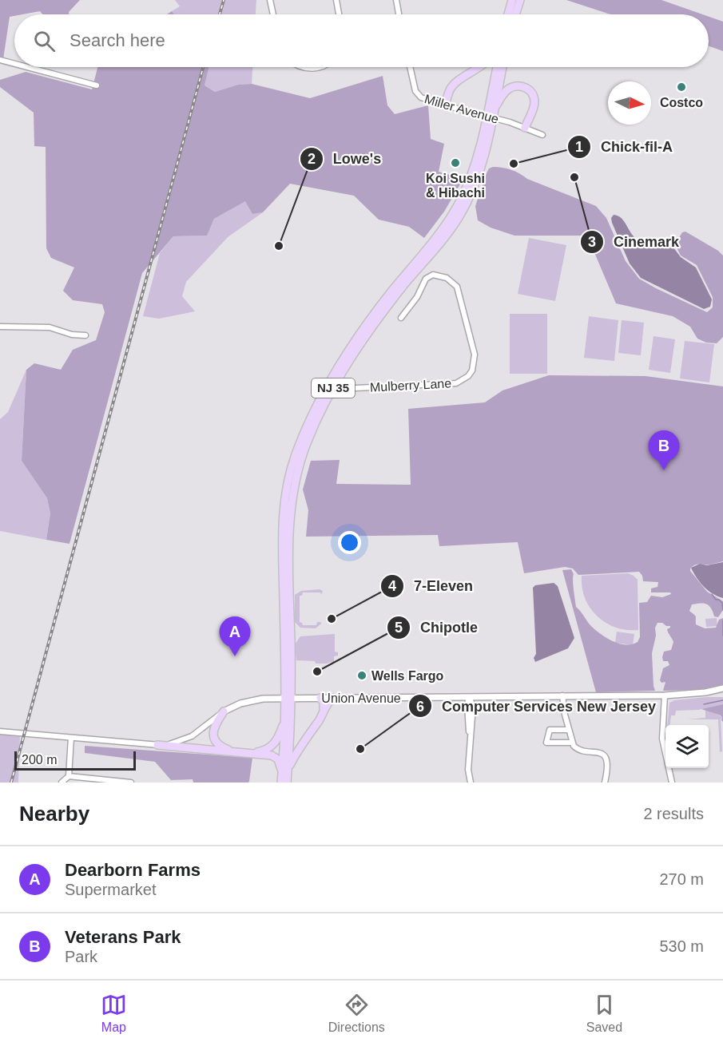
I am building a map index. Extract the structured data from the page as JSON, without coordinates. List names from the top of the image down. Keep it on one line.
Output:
{"streets":{"highway":["NJ 35"],"street":["Miller Avenue","Mulberry Lane","Union Avenue"]},"crossings":[["Miller Avenue","NJ 35"],["NJ 35","Union Avenue"]],"places":["Costco","Koi Sushi & Hibachi","Chick-fil-A","Cinemark","Lowe's","7-Eleven","Chipotle","Wells Fargo","Computer Services New Jersey"],"scale_bar":"200 m","north":"right","page":{"search":"Search here","pins":["B","A"],"scale":"200 m","heading":["Nearby","2 results"],"list":[{"mark":"A","name":"Dearborn Farms","note":"Supermarket","value":"270 m"},{"mark":"B","name":"Veterans Park","note":"Park","value":"530 m"}],"nav":["Map","Directions","Saved"]}}
